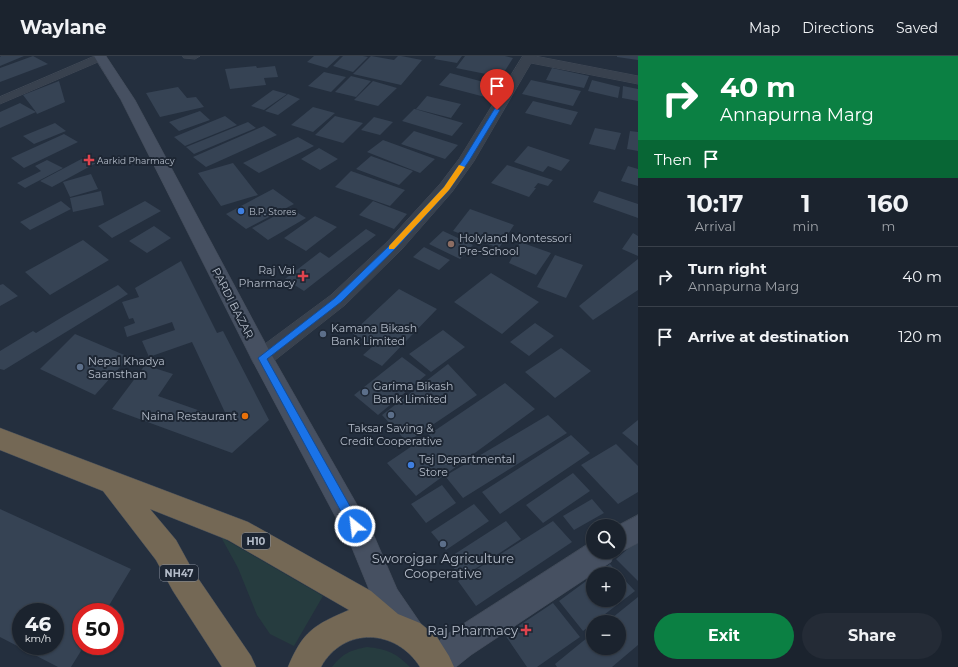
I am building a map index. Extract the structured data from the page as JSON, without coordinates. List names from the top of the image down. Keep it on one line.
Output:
{"streets":{"highway":["H10","NH47"],"main road":["PARDI BAZAR"]},"crossings":[["PARDI BAZAR","H10"],["H10","NH47"]],"places":{"health":["Aarkid Pharmacy","Raj Vai Pharmacy","Raj Pharmacy"],"other":["B.P. Stores","Holyland Montessori Pre-School","Kamana Bikash Bank Limited","Nepal Khadya Saansthan","Garima Bikash Bank Limited","Taksar Saving & Credit Cooperative","Naina Restaurant","Tej Departmental Store","Sworojgar Agriculture Cooperative"]},"page":{"header":"Waylane","nav":["Map","Directions","Saved"],"turn":["40 m","Annapurna Marg"],"then":"Then","eta":["10:17","Arrival","1","min","160","m"],"list":[{"name":"Turn right","note":"Annapurna Marg","value":"40 m"},{"name":"Arrive at destination","value":"120 m"}],"map_buttons":["+","−"],"speed":"46 km/h","limit":"50","buttons":["Exit","Share"]}}
